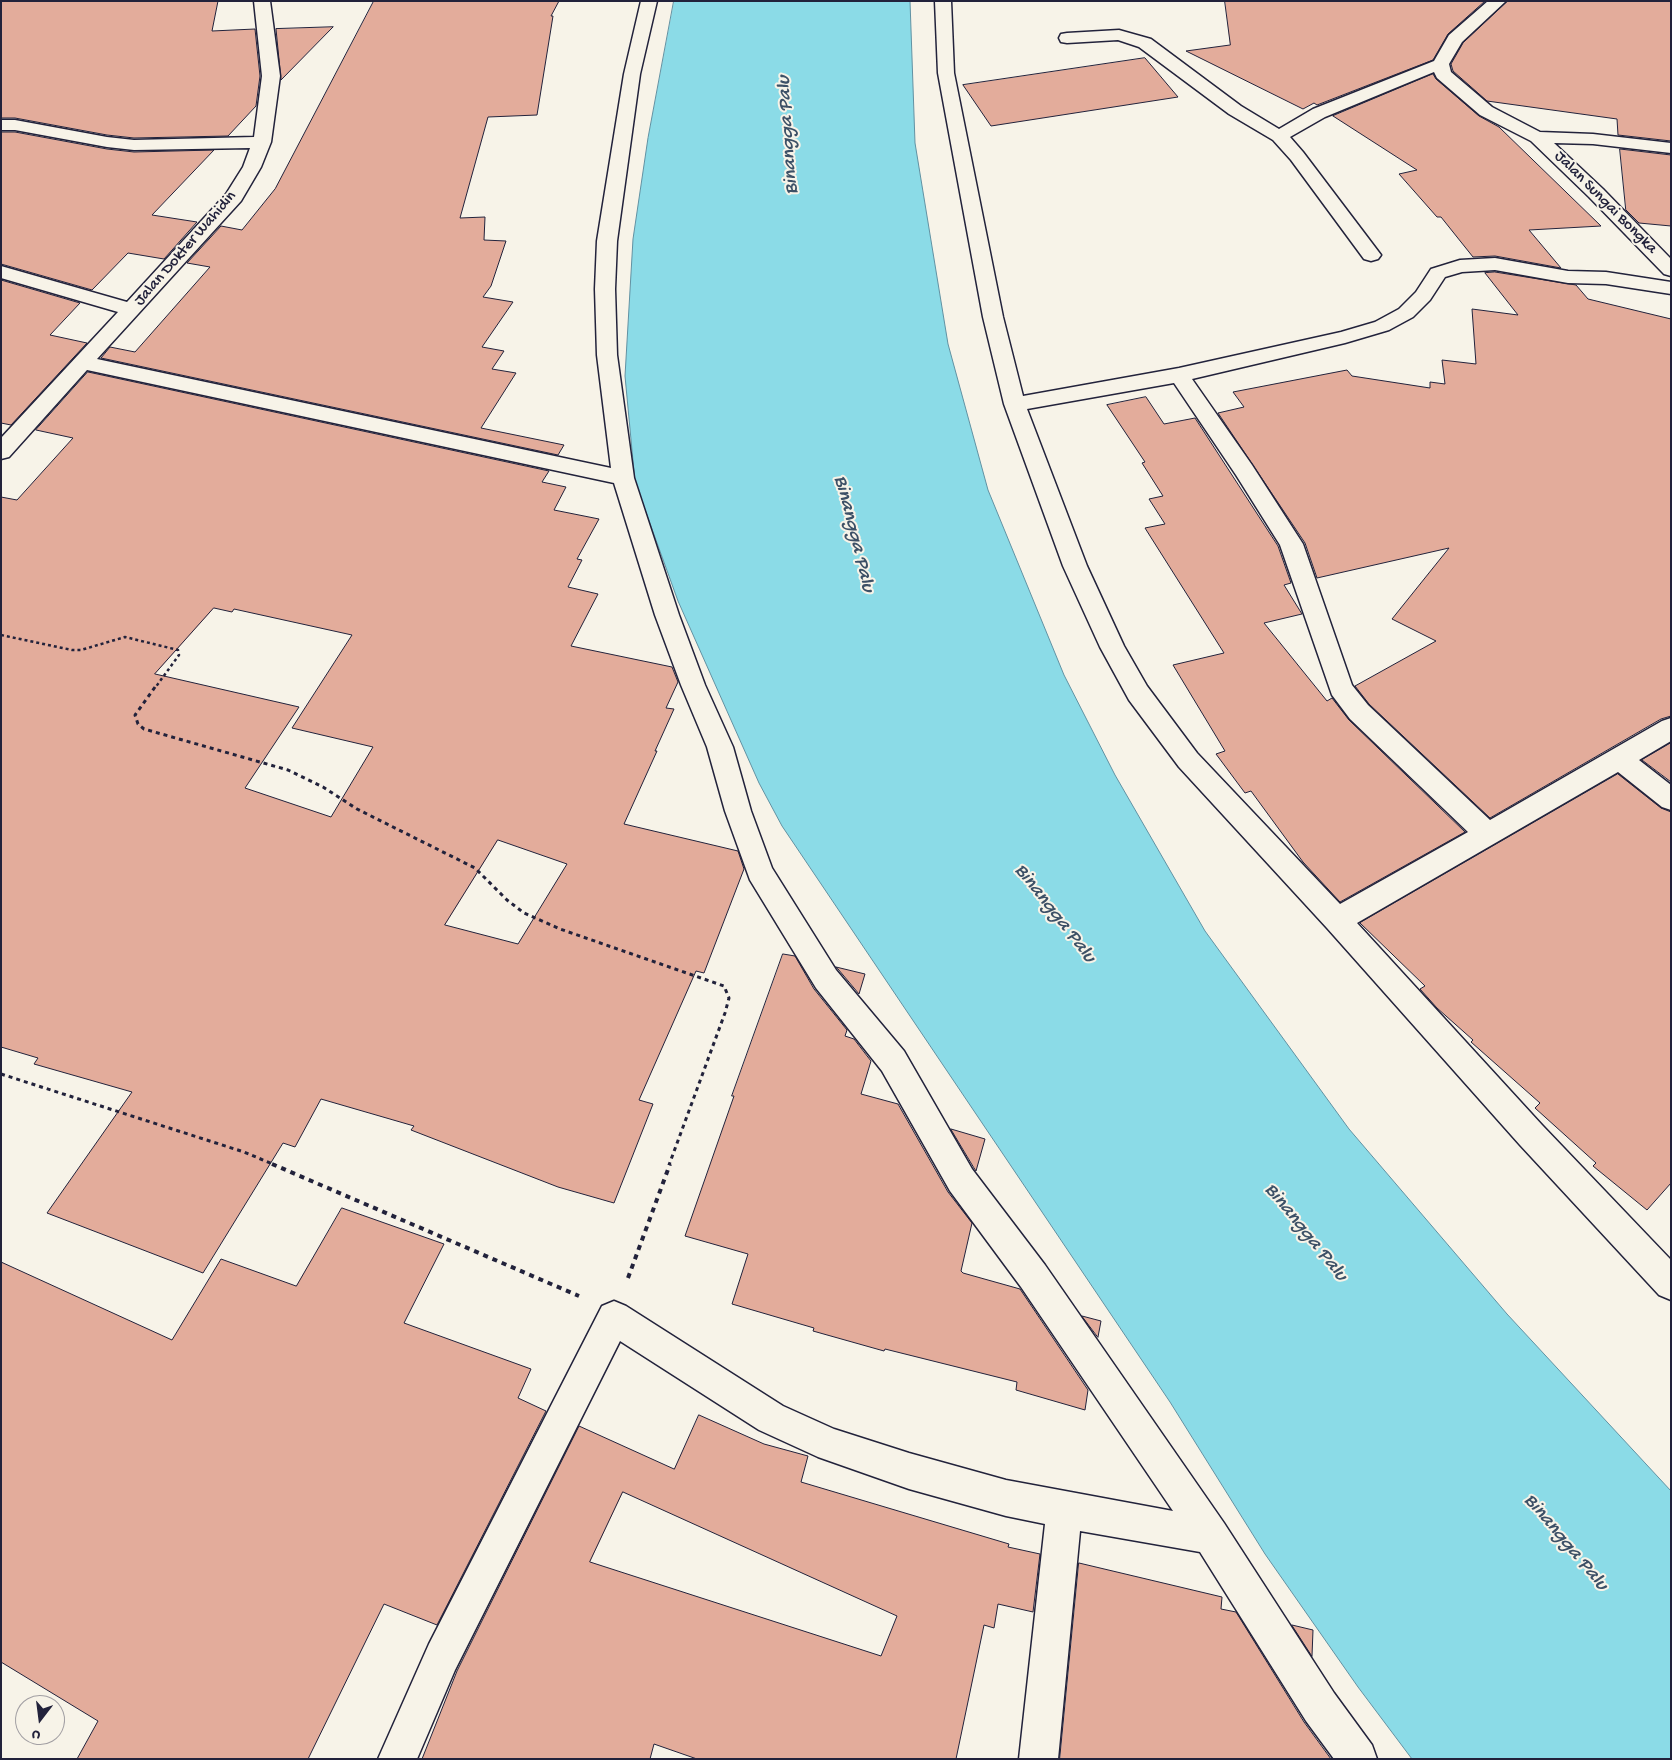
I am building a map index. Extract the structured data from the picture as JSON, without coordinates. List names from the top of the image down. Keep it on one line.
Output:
{"streets":{"street":["Jalan Sungai Bongka","Jalan Dokter Wahidin"]},"water":["Binangga Palu"],"north":"bottom"}
